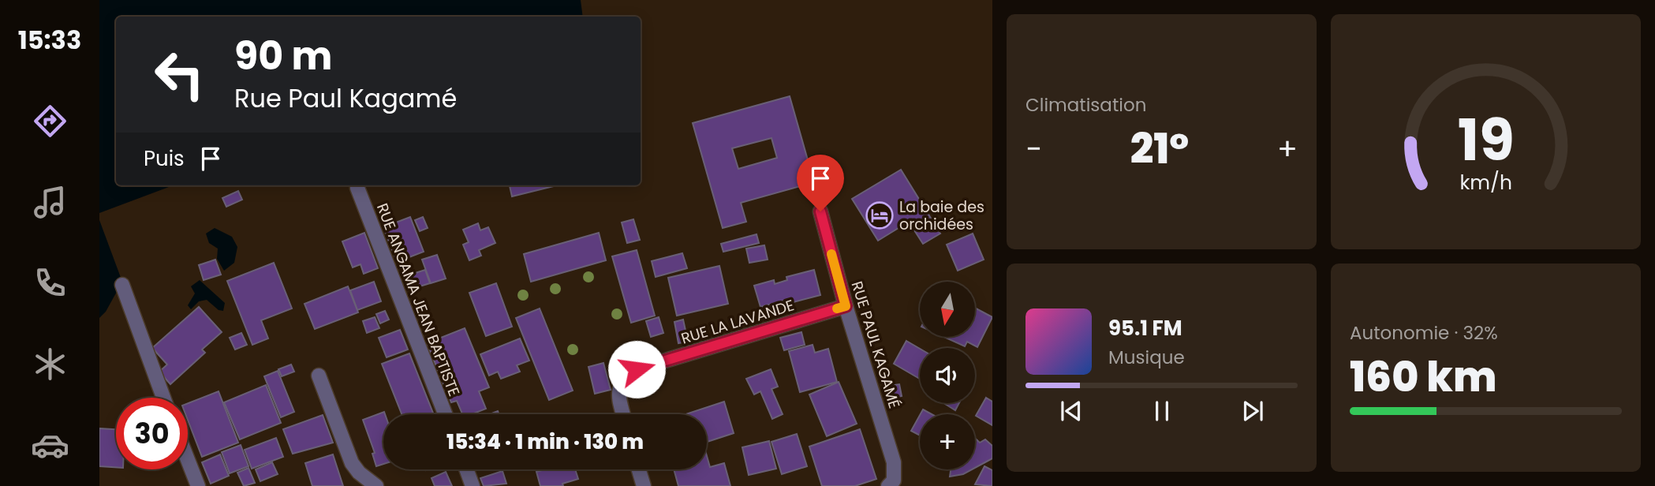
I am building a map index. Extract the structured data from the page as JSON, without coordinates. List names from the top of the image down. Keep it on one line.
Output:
{"streets":{"street":["RUE ANGAMA JEAN BAPTISTE","RUE LA LAVANDE","RUE PAUL KAGAMÉ"]},"crossings":[["RUE LA LAVANDE","RUE PAUL KAGAMÉ"]],"places":{"hotel":["La baie des orchidées"]},"north":"bottom","page":{"tabs":"15:33","tile":["Climatisation",["Autonomie · 32%","160 km"]],"turn":["90 m","Rue Paul Kagamé"],"heat":["−","21°","+"],"then":"Puis","map_buttons":"+","song":["95.1 FM","Musique"],"limit":"30","trip":"15:34 · 1 min · 130 m","gauge":["19","km/h"]}}
